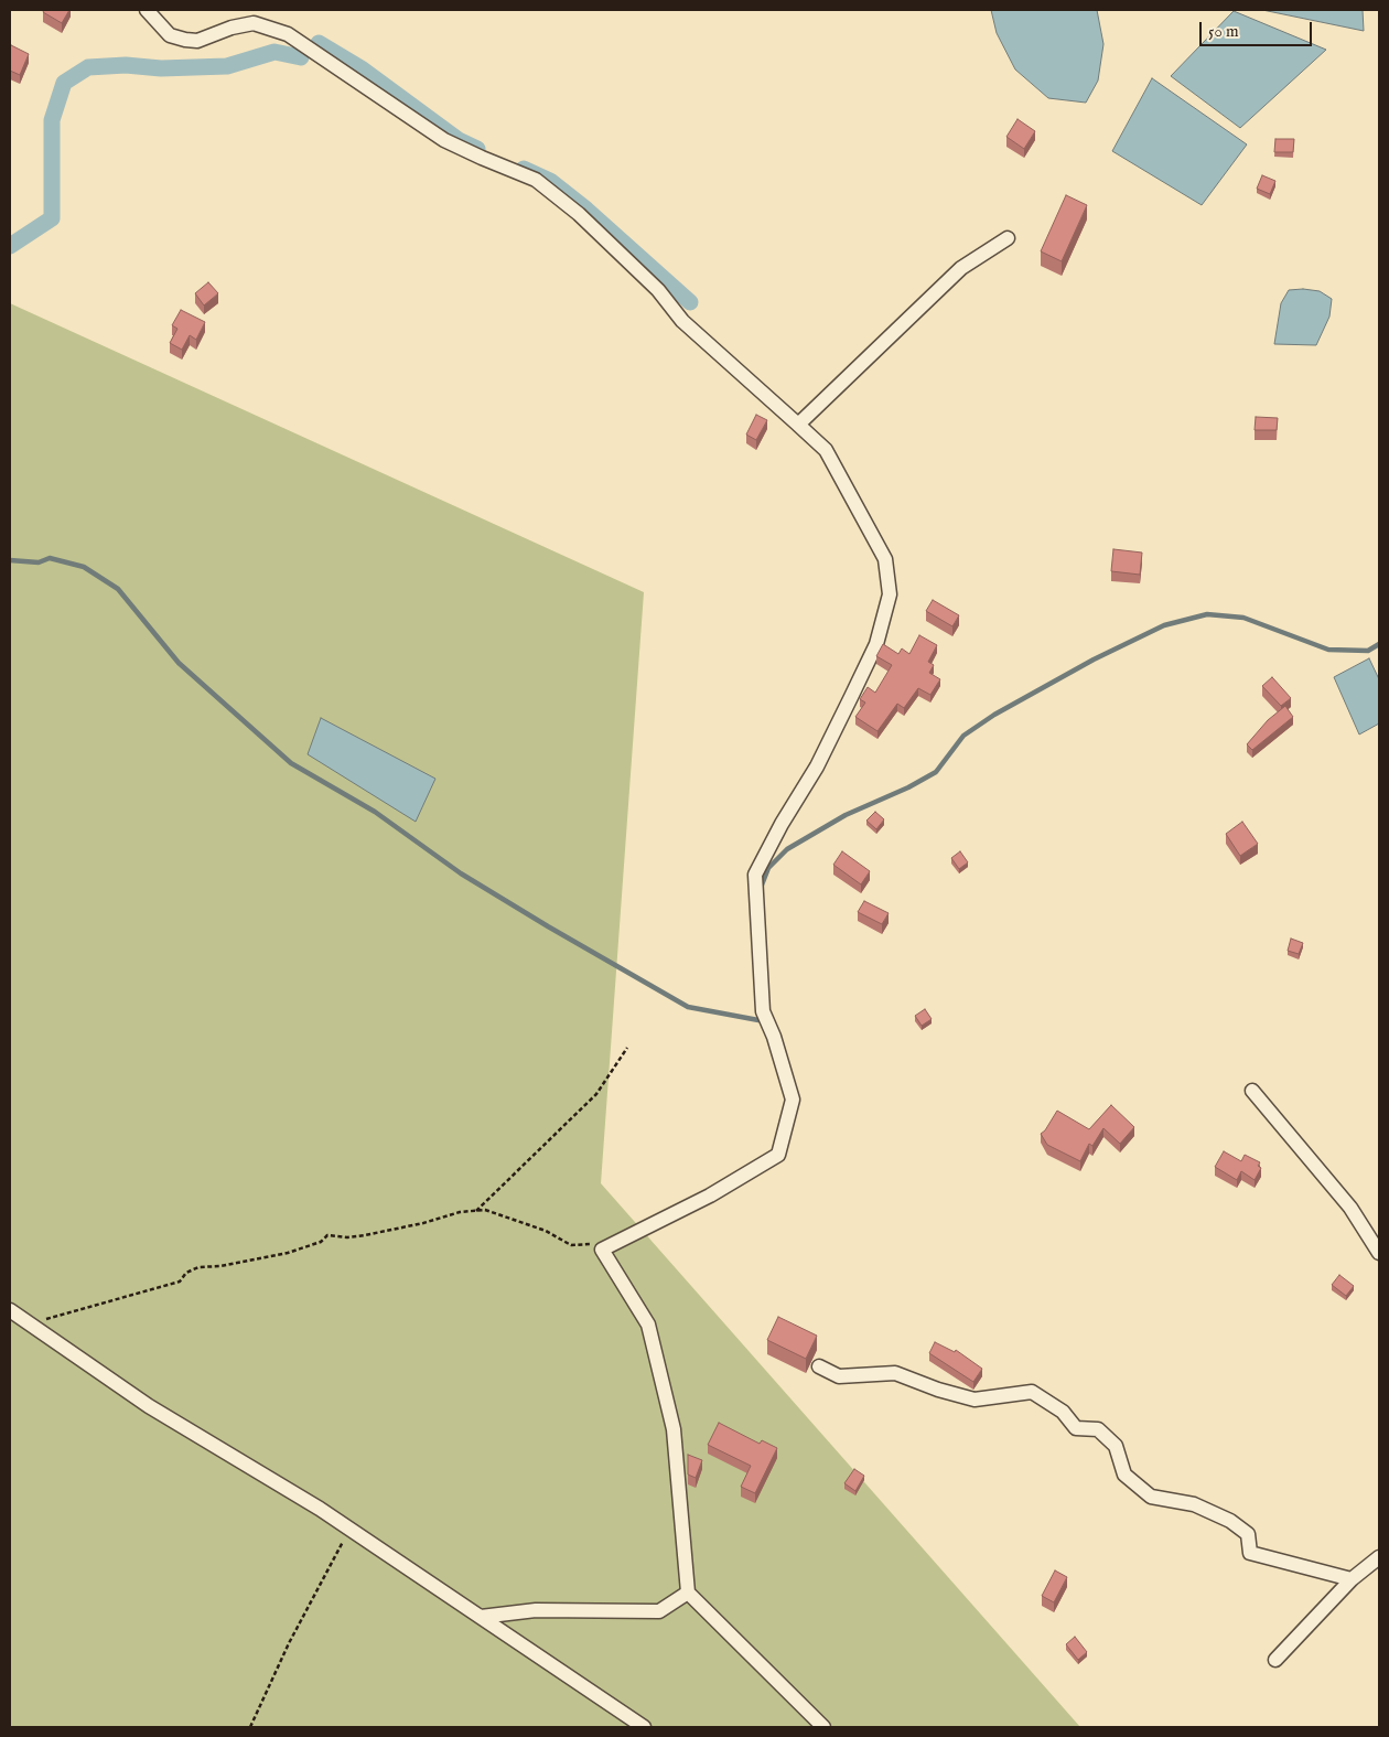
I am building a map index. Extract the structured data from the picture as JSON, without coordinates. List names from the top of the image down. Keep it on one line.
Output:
{"scale_bar":"50 m"}
